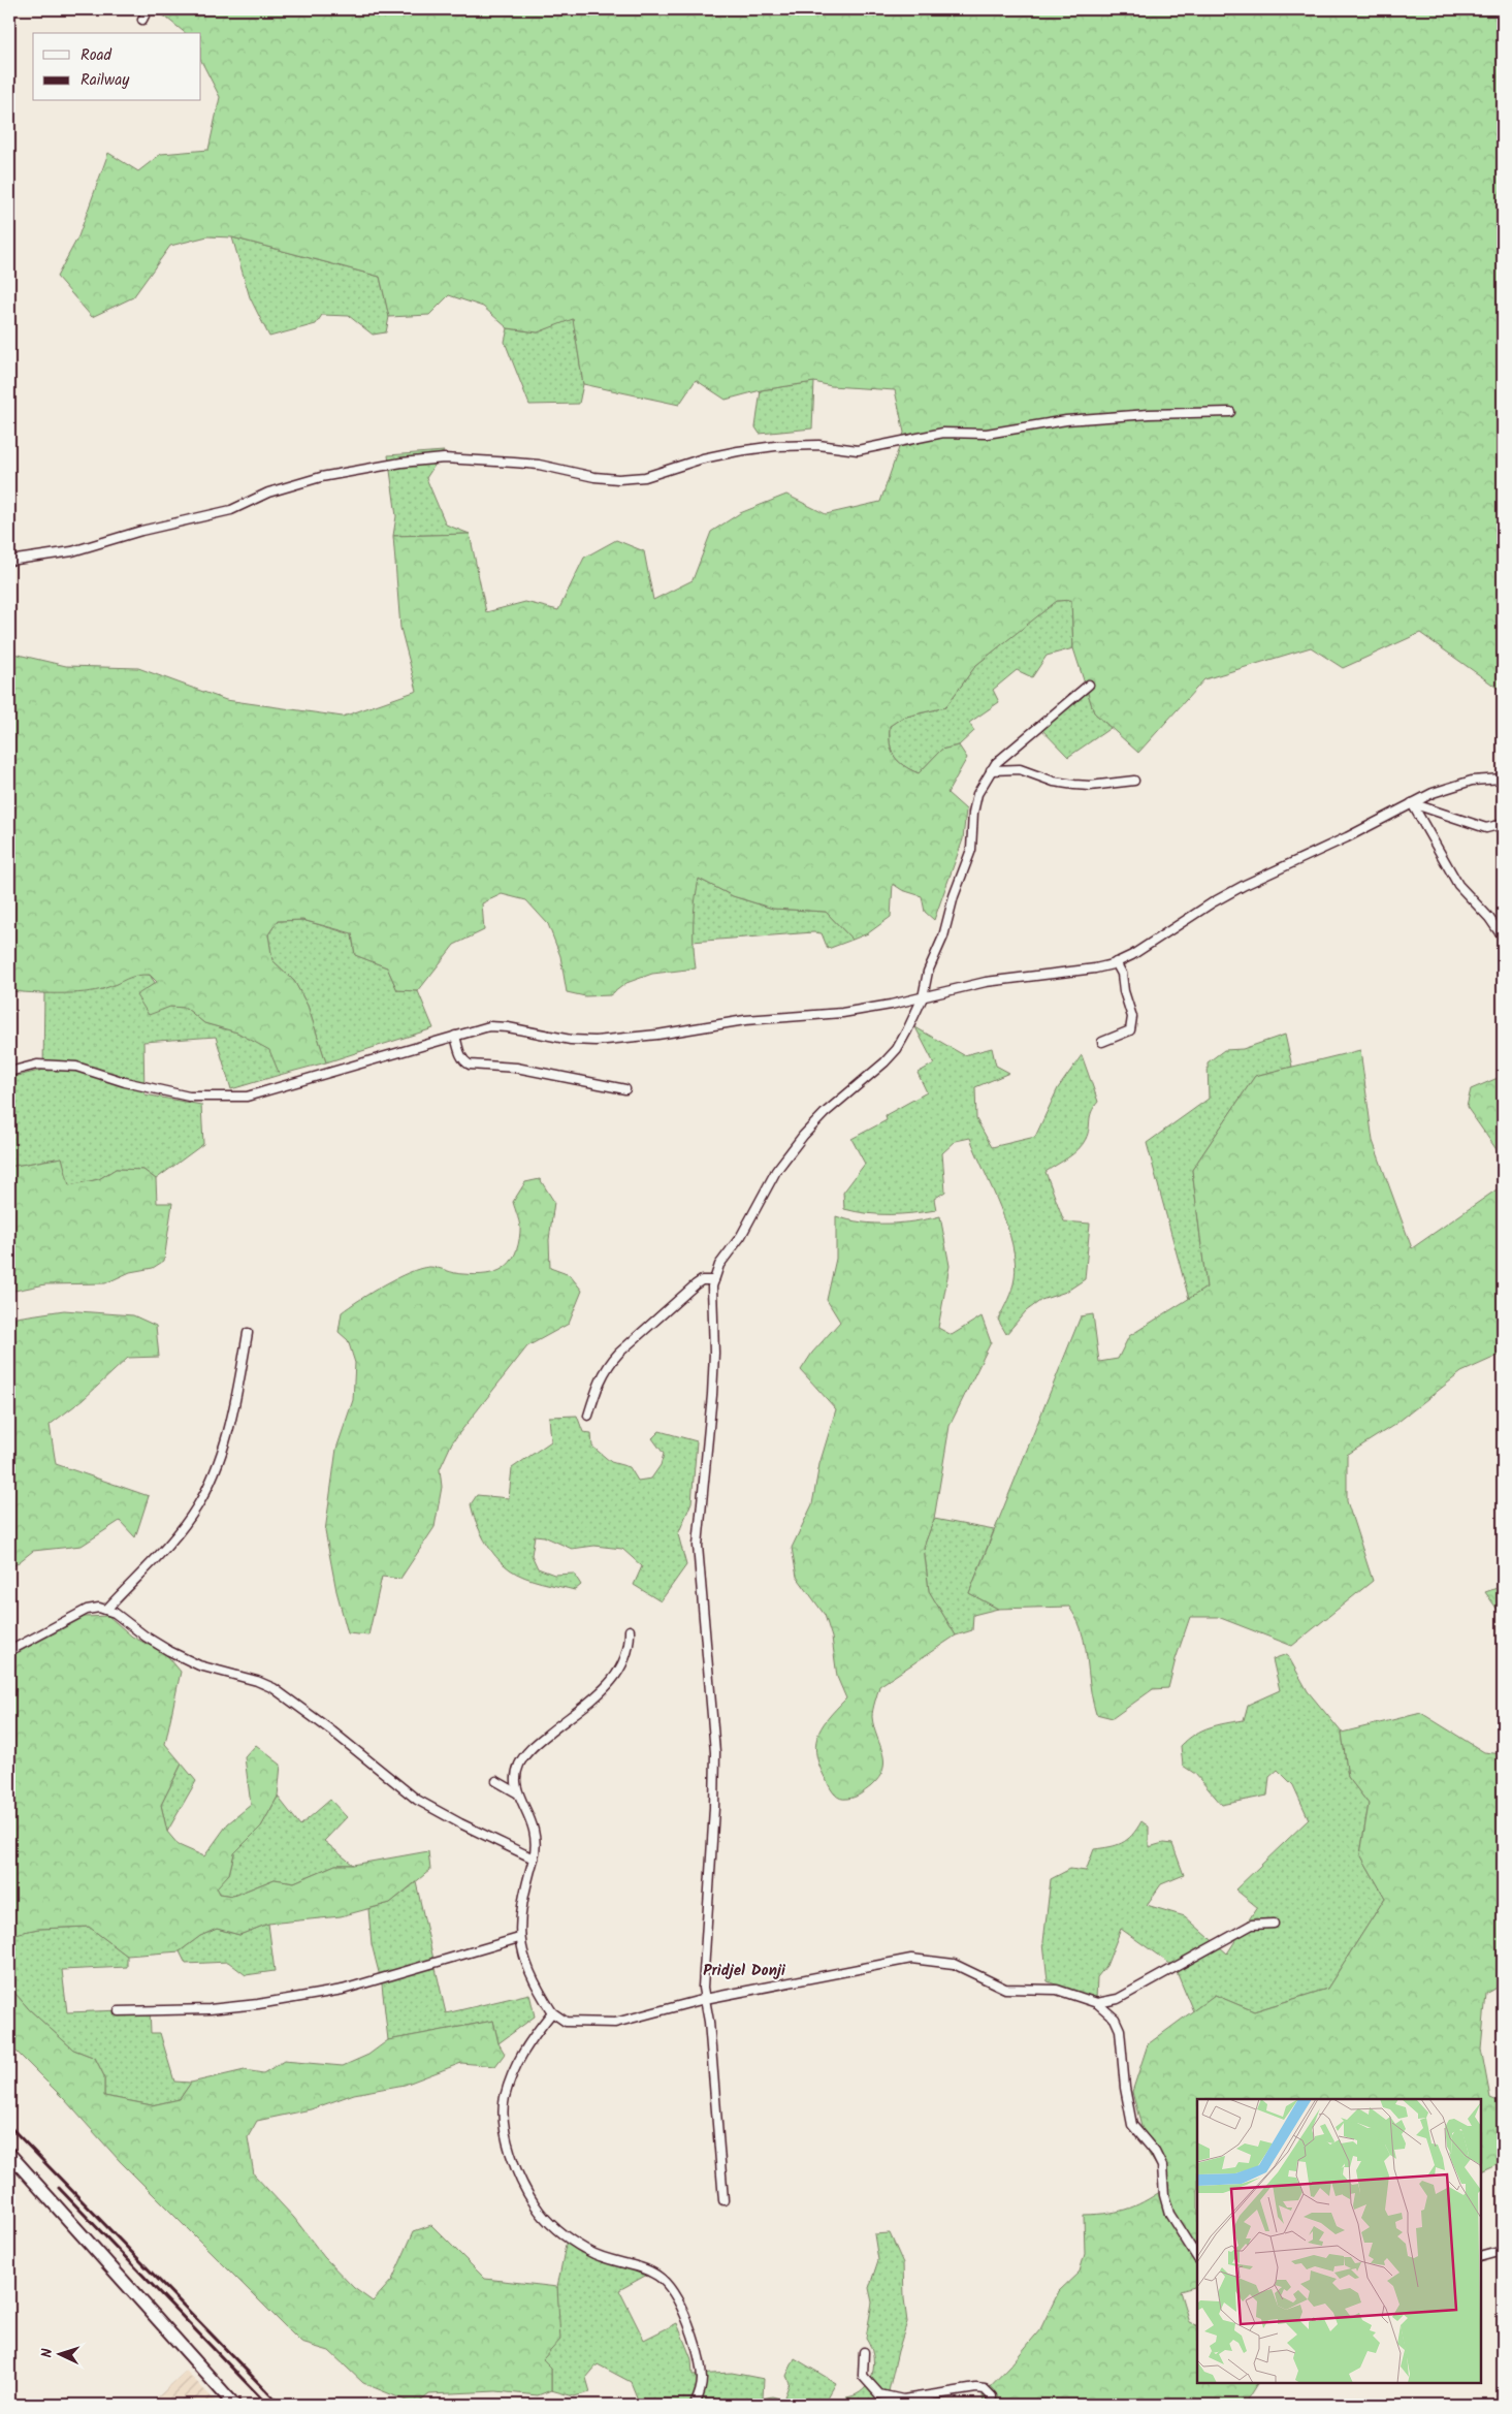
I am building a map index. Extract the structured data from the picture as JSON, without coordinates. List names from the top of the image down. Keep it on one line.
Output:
{"districts":["Pridjel Donji"],"legend":["Road","Railway"],"north":"left"}
